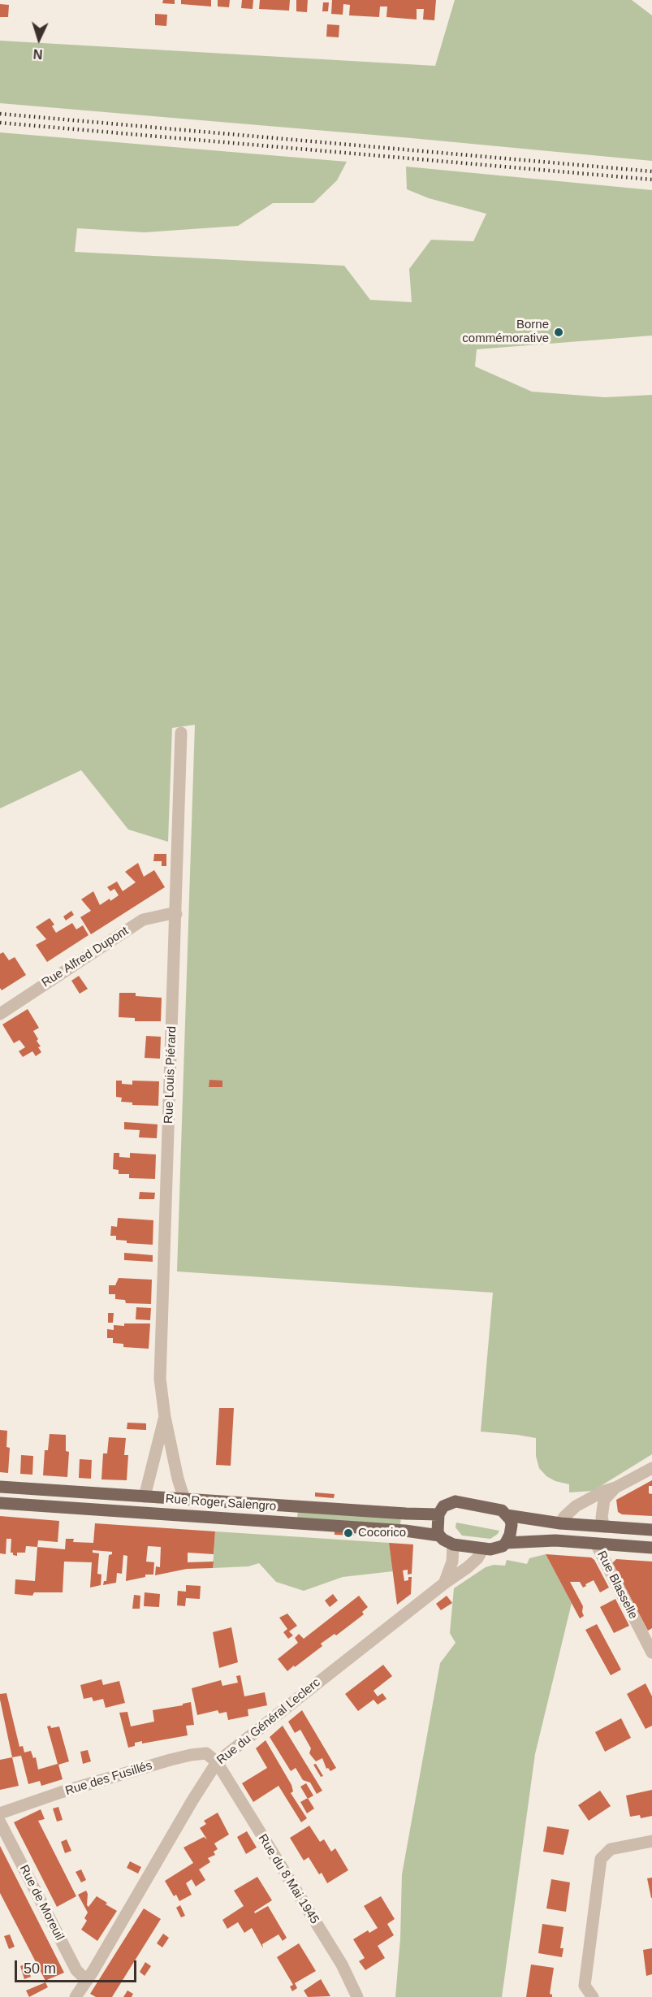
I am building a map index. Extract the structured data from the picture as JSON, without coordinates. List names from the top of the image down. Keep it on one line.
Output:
{"streets":{"main road":["Rue Roger Salengro"],"street":["Rue Alfred Dupont","Rue Louis Piérard","Rue Blasselle","Rue du Général Leclerc","Rue des Fusillés","Rue du 8 Mai 1945","Rue de Moreuil"]},"crossings":[["Rue Alfred Dupont","Rue Louis Piérard"],["Rue Louis Piérard","Rue Roger Salengro"],["Rue Roger Salengro","Rue du Général Leclerc"],["Rue du Général Leclerc","Rue des Fusillés"],["Rue du Général Leclerc","Rue du 8 Mai 1945"],["Rue du Général Leclerc","Rue de Moreuil"],["Rue des Fusillés","Rue du 8 Mai 1945"]],"places":["Borne commémorative","Cocorico"],"scale_bar":"50 m","north":"bottom"}
